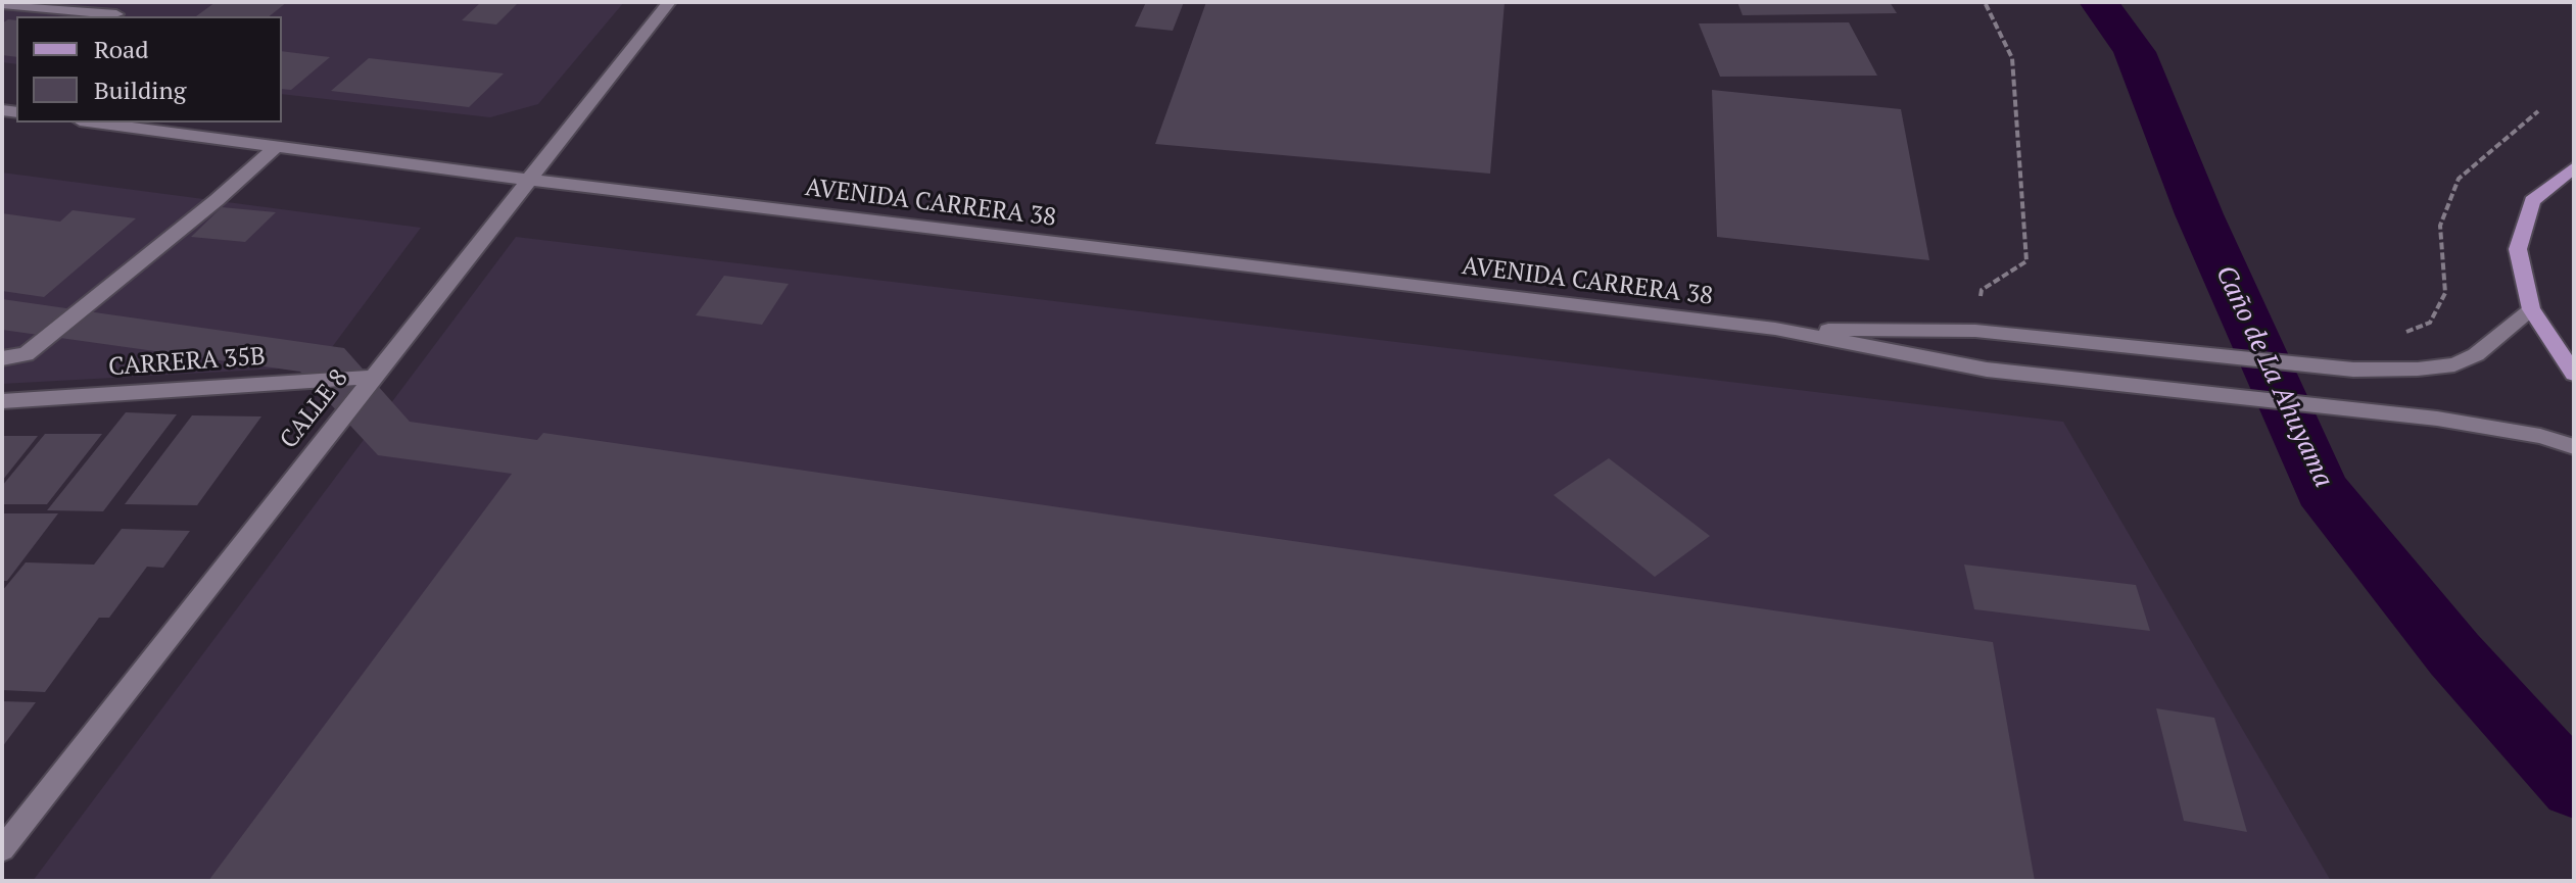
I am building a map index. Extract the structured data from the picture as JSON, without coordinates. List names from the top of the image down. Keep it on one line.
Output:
{"streets":{"street":["AVENIDA CARRERA 38","CARRERA 35B","CALLE 8"]},"crossings":[["AVENIDA CARRERA 38","CALLE 8"],["CARRERA 35B","CALLE 8"]],"water":["Caño de La Ahuyama"],"legend":["Road","Building"]}
